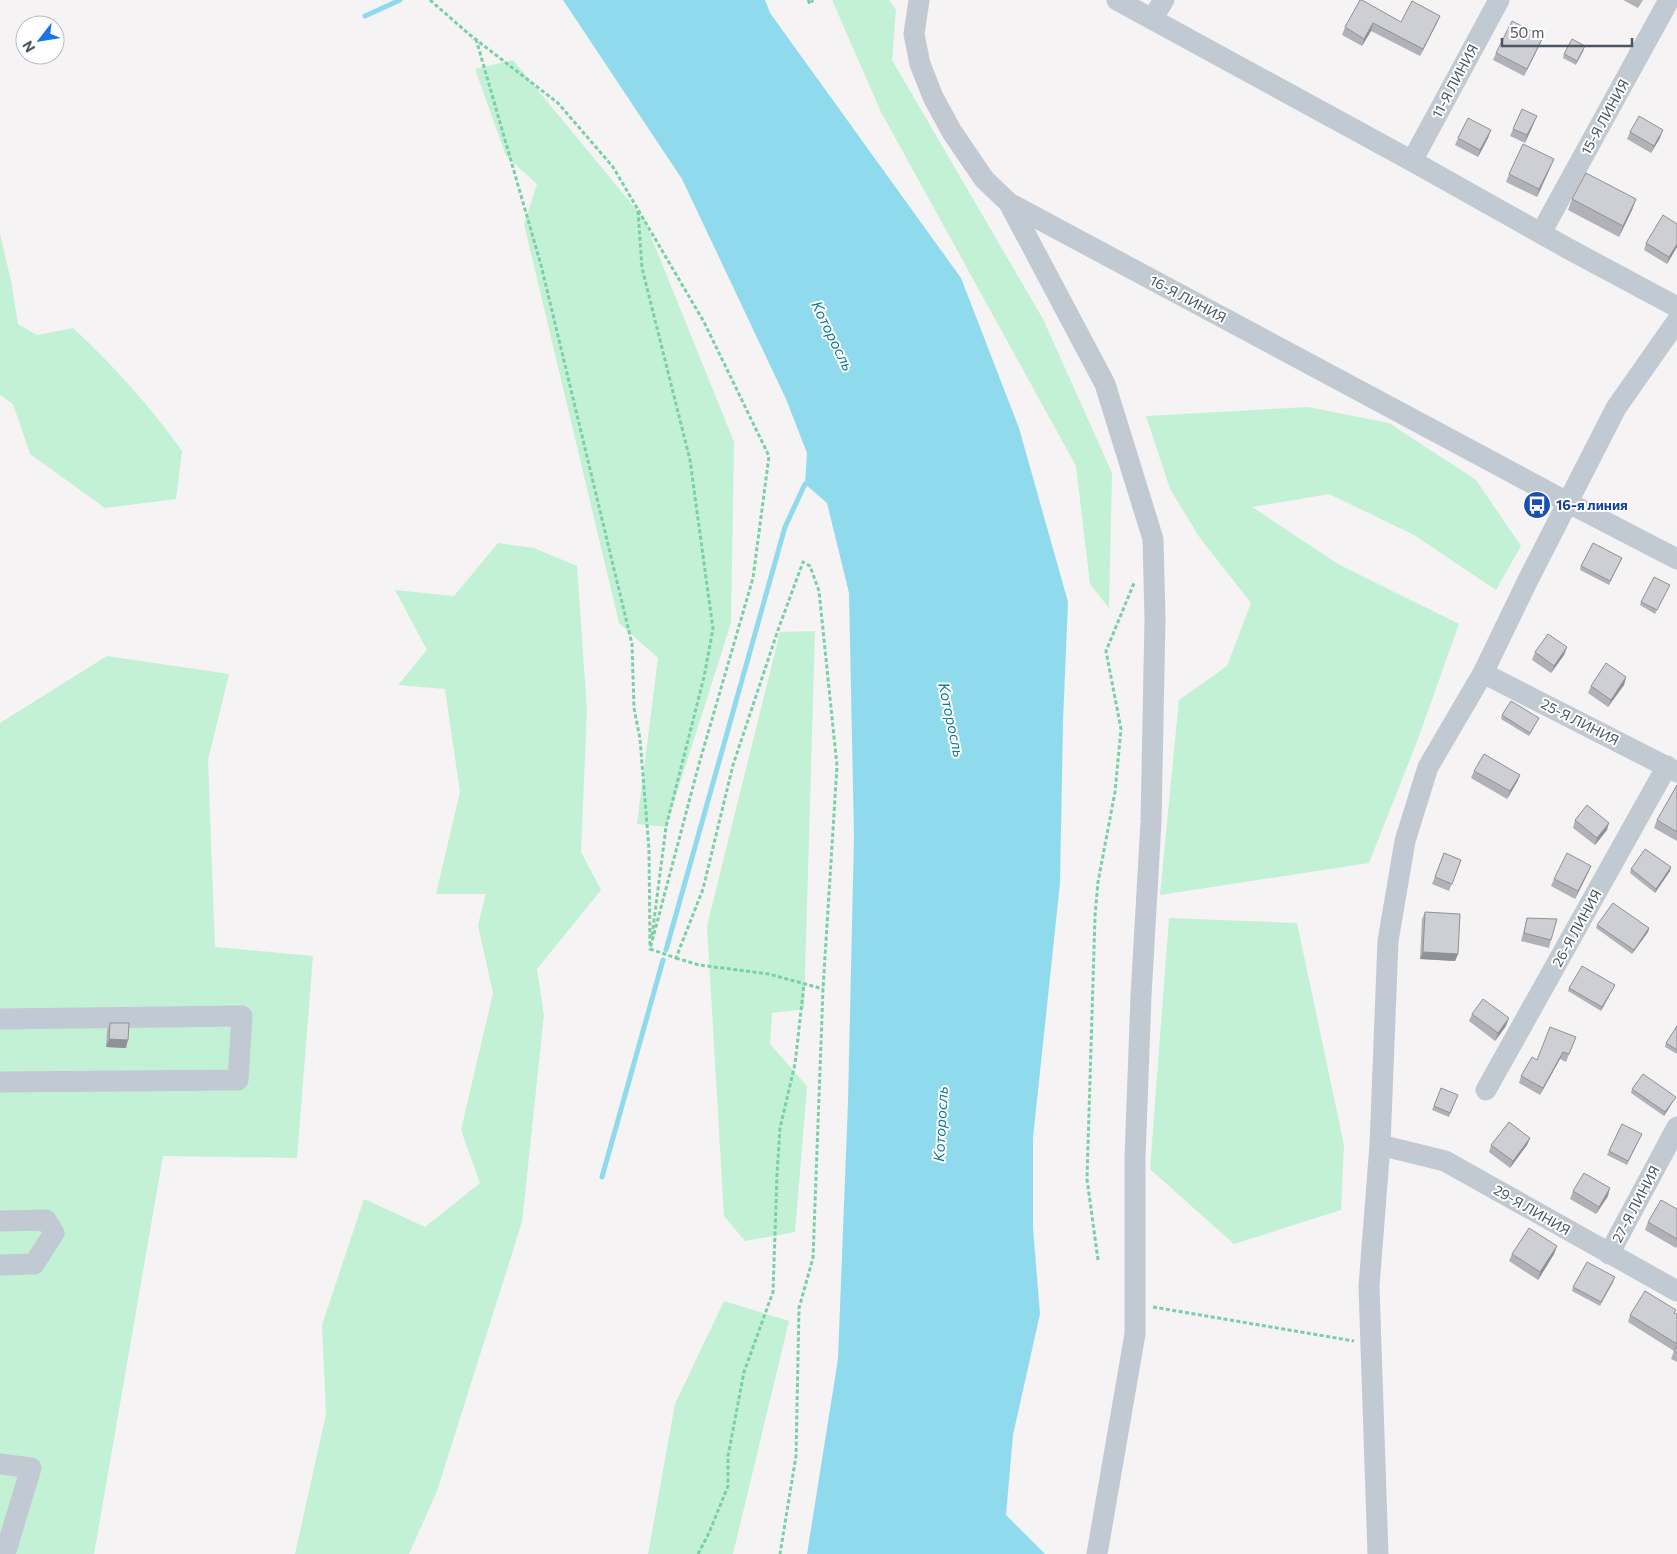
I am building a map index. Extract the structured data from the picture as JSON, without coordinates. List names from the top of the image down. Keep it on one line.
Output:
{"streets":{"street":["11-Я ЛИНИЯ","15-Я ЛИНИЯ","16-Я ЛИНИЯ","25-Я ЛИНИЯ","26-Я ЛИНИЯ","27-Я ЛИНИЯ","29-Я ЛИНИЯ"]},"crossings":[["25-Я ЛИНИЯ","26-Я ЛИНИЯ"],["27-Я ЛИНИЯ","29-Я ЛИНИЯ"]],"water":["Которосль"],"places":{"bus stop":["16-я линия"]},"scale_bar":"50 m","north":"bottom left"}
